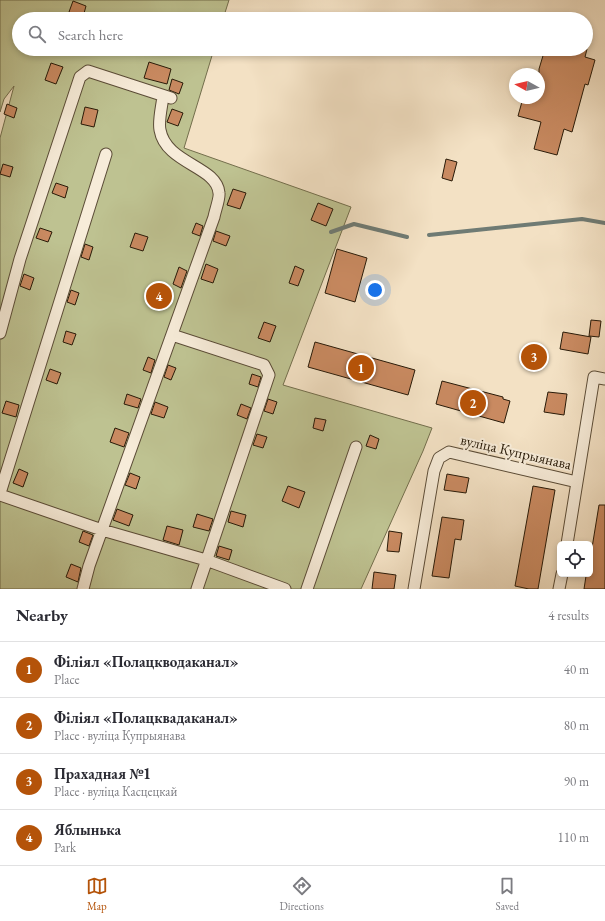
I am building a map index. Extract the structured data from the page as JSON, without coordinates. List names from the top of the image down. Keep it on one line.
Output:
{"streets":{"street":["вуліца Купрыянава"]},"north":"left","page":{"search":"Search here","pins":["4","3","1","2"],"heading":["Nearby","4 results"],"list":[{"mark":"1","name":"Філіял «Полацкводаканал»","note":"Place","value":"40 m"},{"mark":"2","name":"Філіял «Полацквадаканал»","note":"Place · вуліца Купрыянава","value":"80 m"},{"mark":"3","name":"Прахадная №1","note":"Place · вуліца Касцецкай","value":"90 m"},{"mark":"4","name":"Яблынька","note":"Park","value":"110 m"}],"nav":["Map","Directions","Saved"]}}
